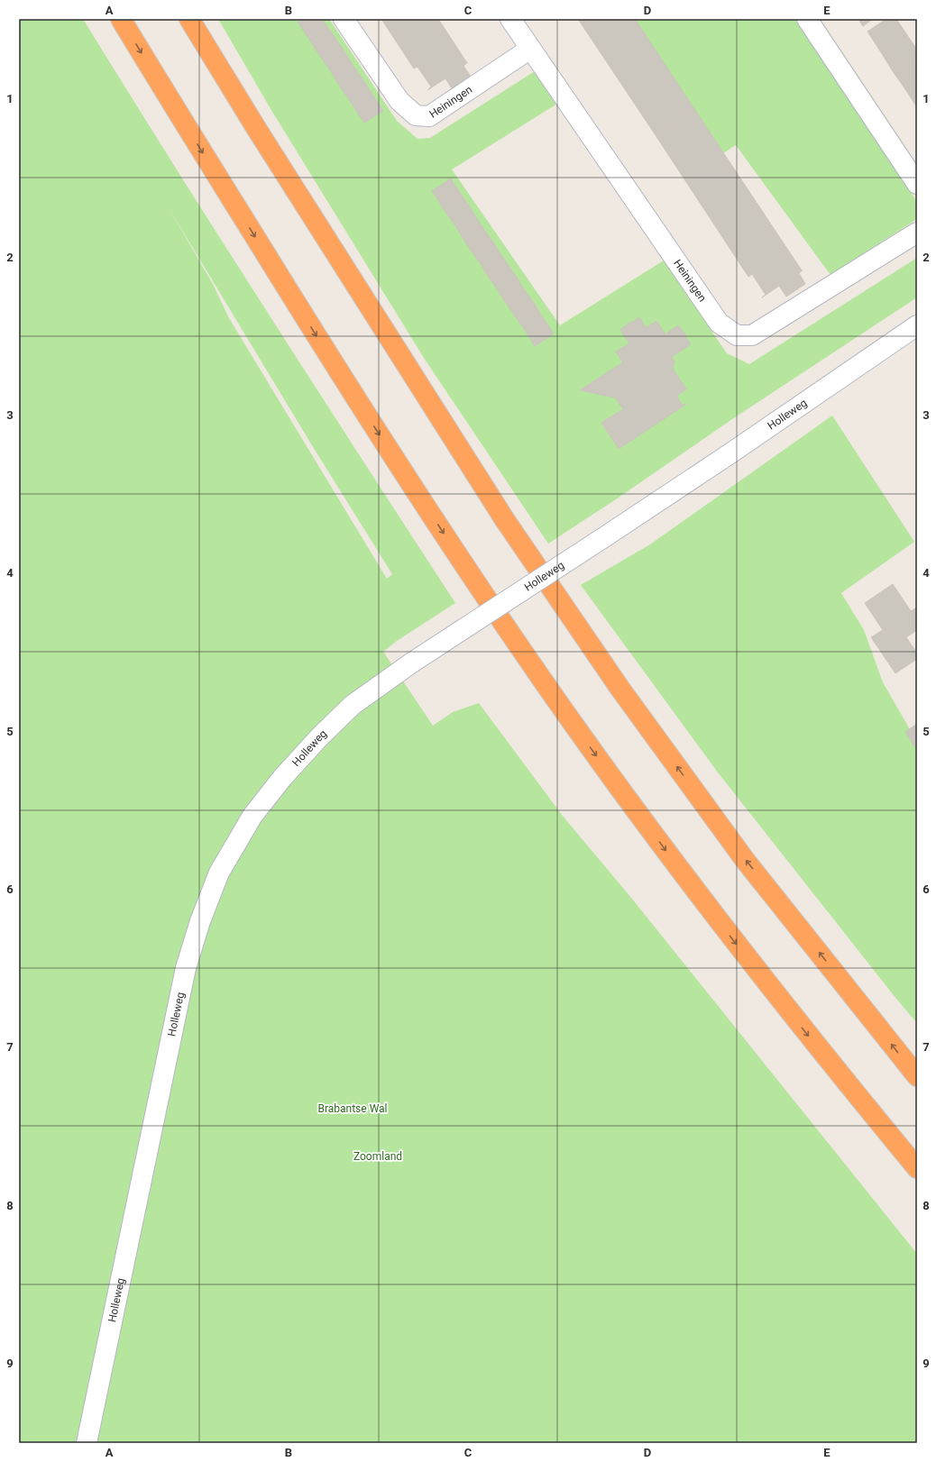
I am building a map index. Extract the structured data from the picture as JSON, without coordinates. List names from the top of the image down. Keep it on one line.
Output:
{"streets":{"street":["Heiningen","Holleweg"]},"parks":["Brabantse Wal","Zoomland"],"grid":{"columns":["A","B","C","D","E"],"rows":["1","2","3","4","5","6","7","8","9"]}}
